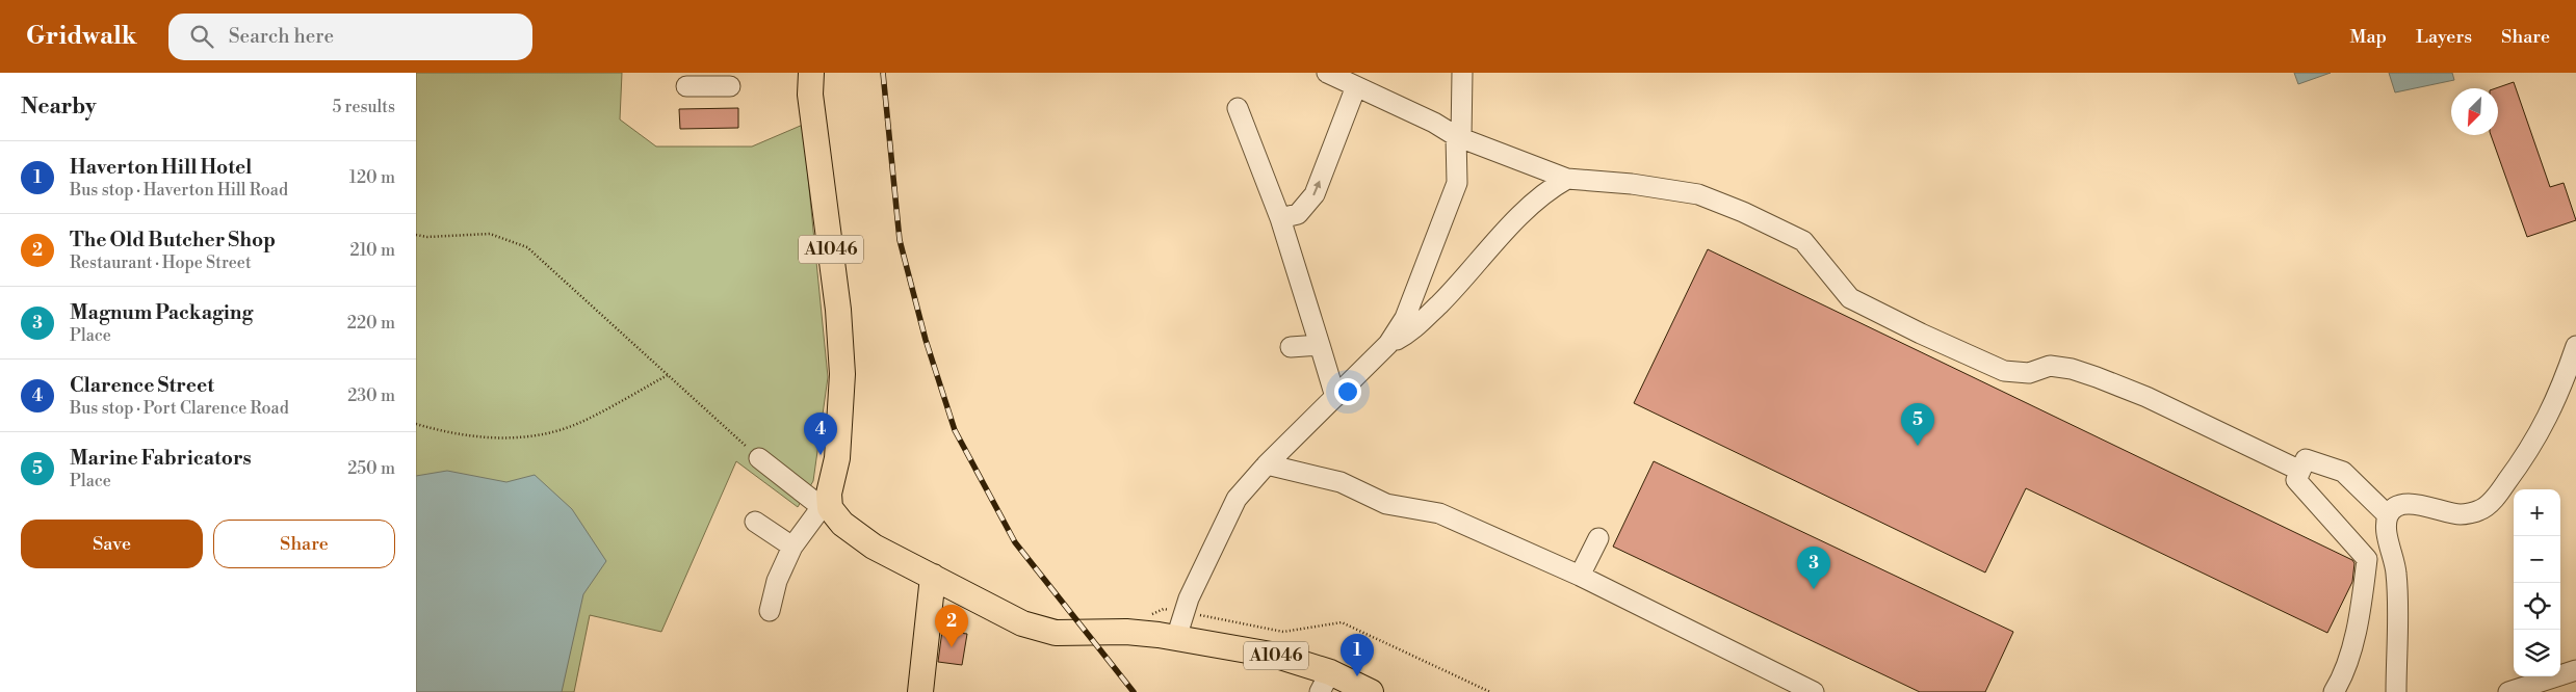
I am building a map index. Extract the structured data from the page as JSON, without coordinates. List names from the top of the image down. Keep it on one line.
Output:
{"streets":{"main road":["A1046"]},"north":"bottom left","page":{"header":"Gridwalk","search":"Search here","nav":["Map","Layers","Share"],"heading":["Nearby","5 results"],"list":[{"mark":"1","name":"Haverton Hill Hotel","note":"Bus stop · Haverton Hill Road","value":"120 m"},{"mark":"2","name":"The Old Butcher Shop","note":"Restaurant · Hope Street","value":"210 m"},{"mark":"3","name":"Magnum Packaging","note":"Place","value":"220 m"},{"mark":"4","name":"Clarence Street","note":"Bus stop · Port Clarence Road","value":"230 m"},{"mark":"5","name":"Marine Fabricators","note":"Place","value":"250 m"}],"pins":["5","4","3","2","1"],"map_buttons":["+","−"],"buttons":["Save","Share"]}}
